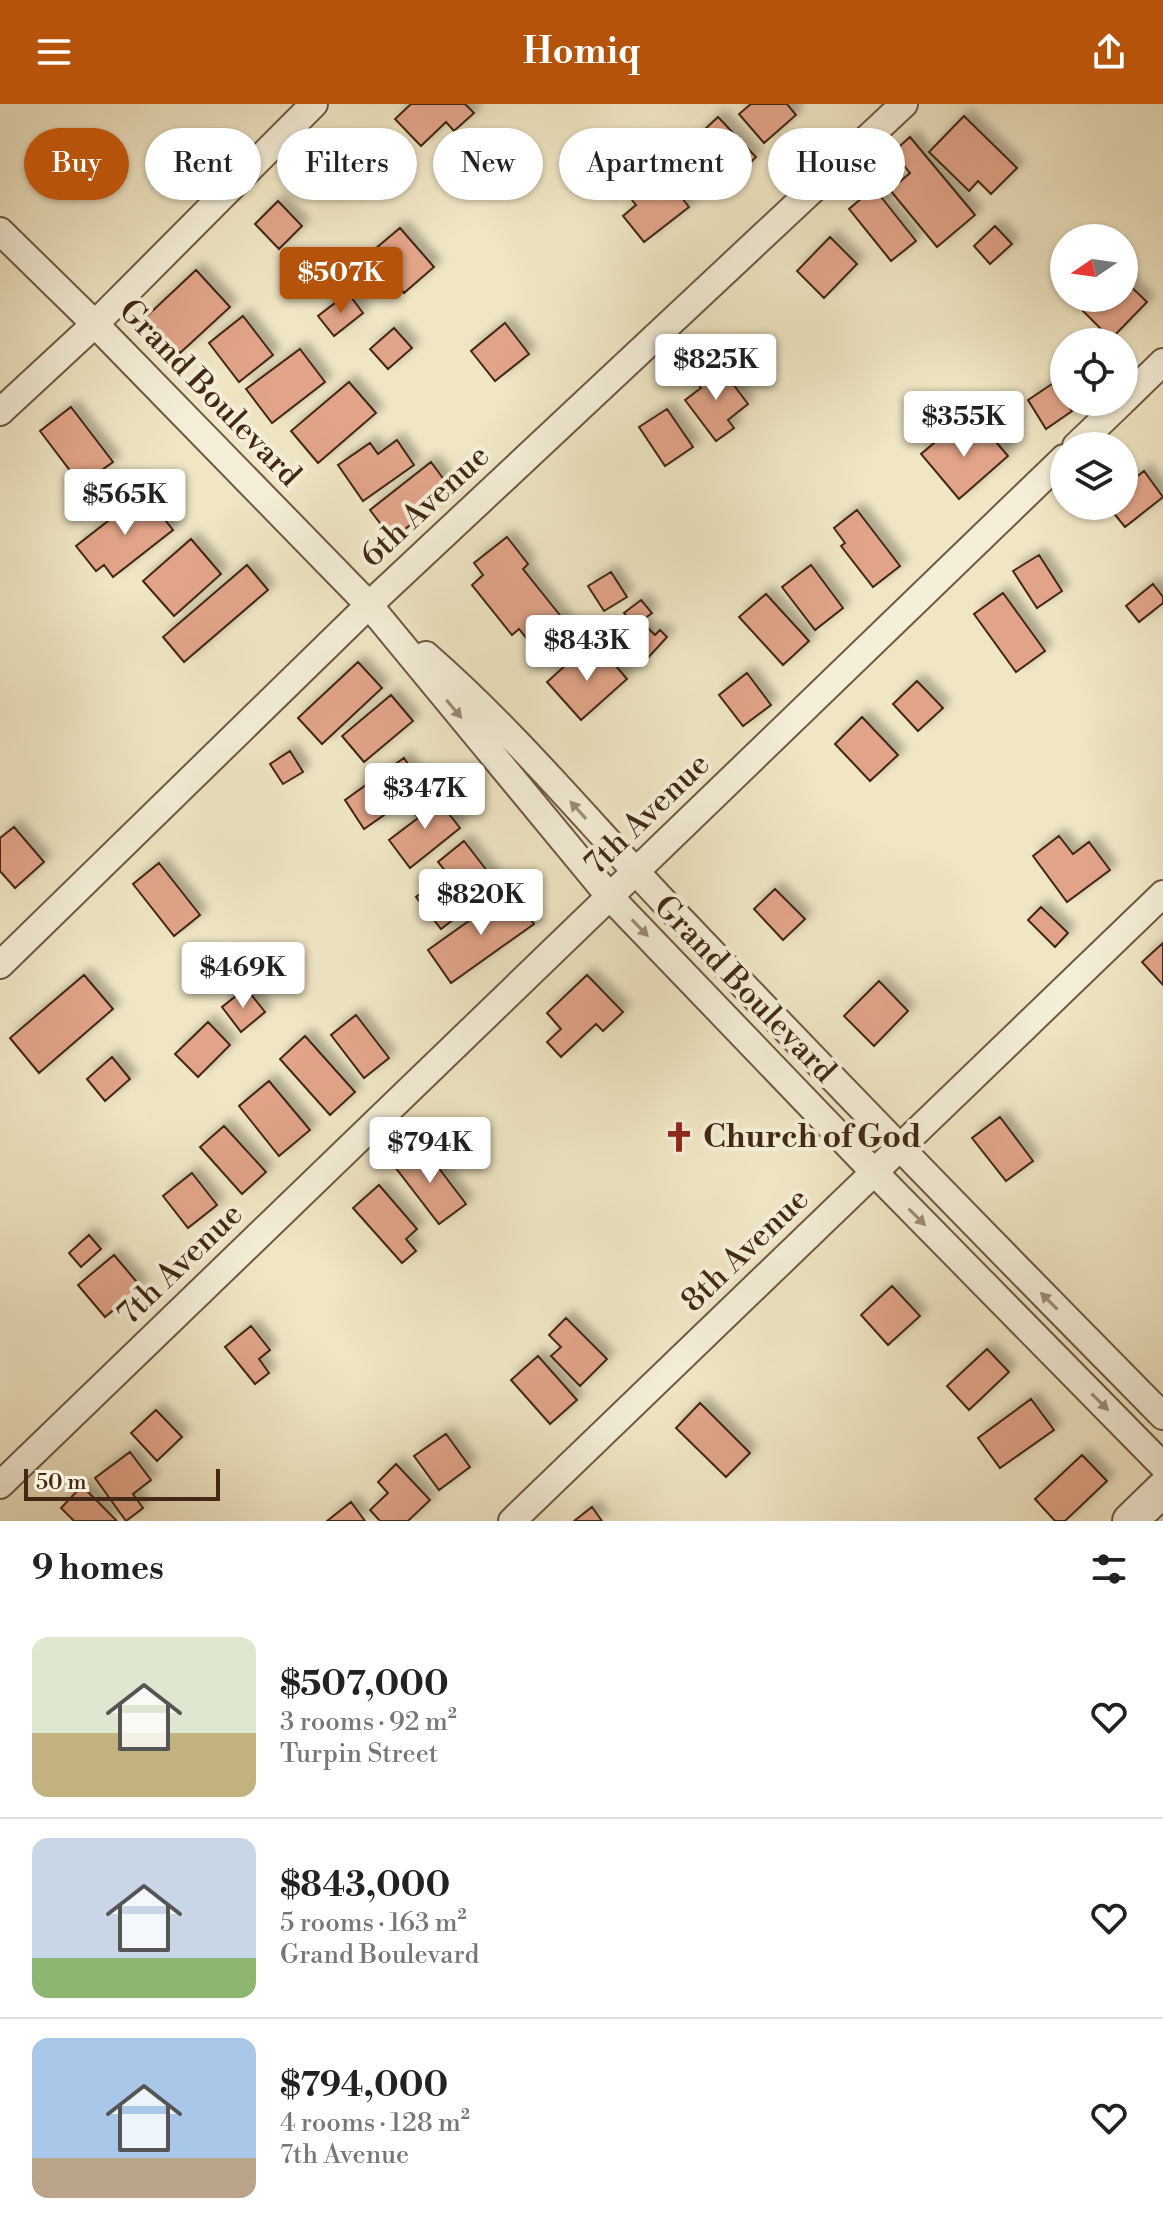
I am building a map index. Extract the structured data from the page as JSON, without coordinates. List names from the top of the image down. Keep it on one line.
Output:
{"streets":{"street":["Grand Boulevard","6th Avenue","7th Avenue","8th Avenue"]},"crossings":[["Grand Boulevard","6th Avenue"],["Grand Boulevard","7th Avenue"],["Grand Boulevard","8th Avenue"]],"places":{"church":["Church of God"]},"scale_bar":"50 m","north":"left","page":{"header":"Homiq","chip":["Buy","Rent","Filters","New","Apartment","House"],"price":["$507K","$825K","$355K","$565K","$843K","$347K","$820K","$469K","$794K"],"scale":"50 m","heading":"9 homes","list":[{"name":"$507,000","note":"3 rooms · 92 m² · Turpin Street"},{"name":"$843,000","note":"5 rooms · 163 m² · Grand Boulevard"},{"name":"$794,000","note":"4 rooms · 128 m² · 7th Avenue"}]}}
